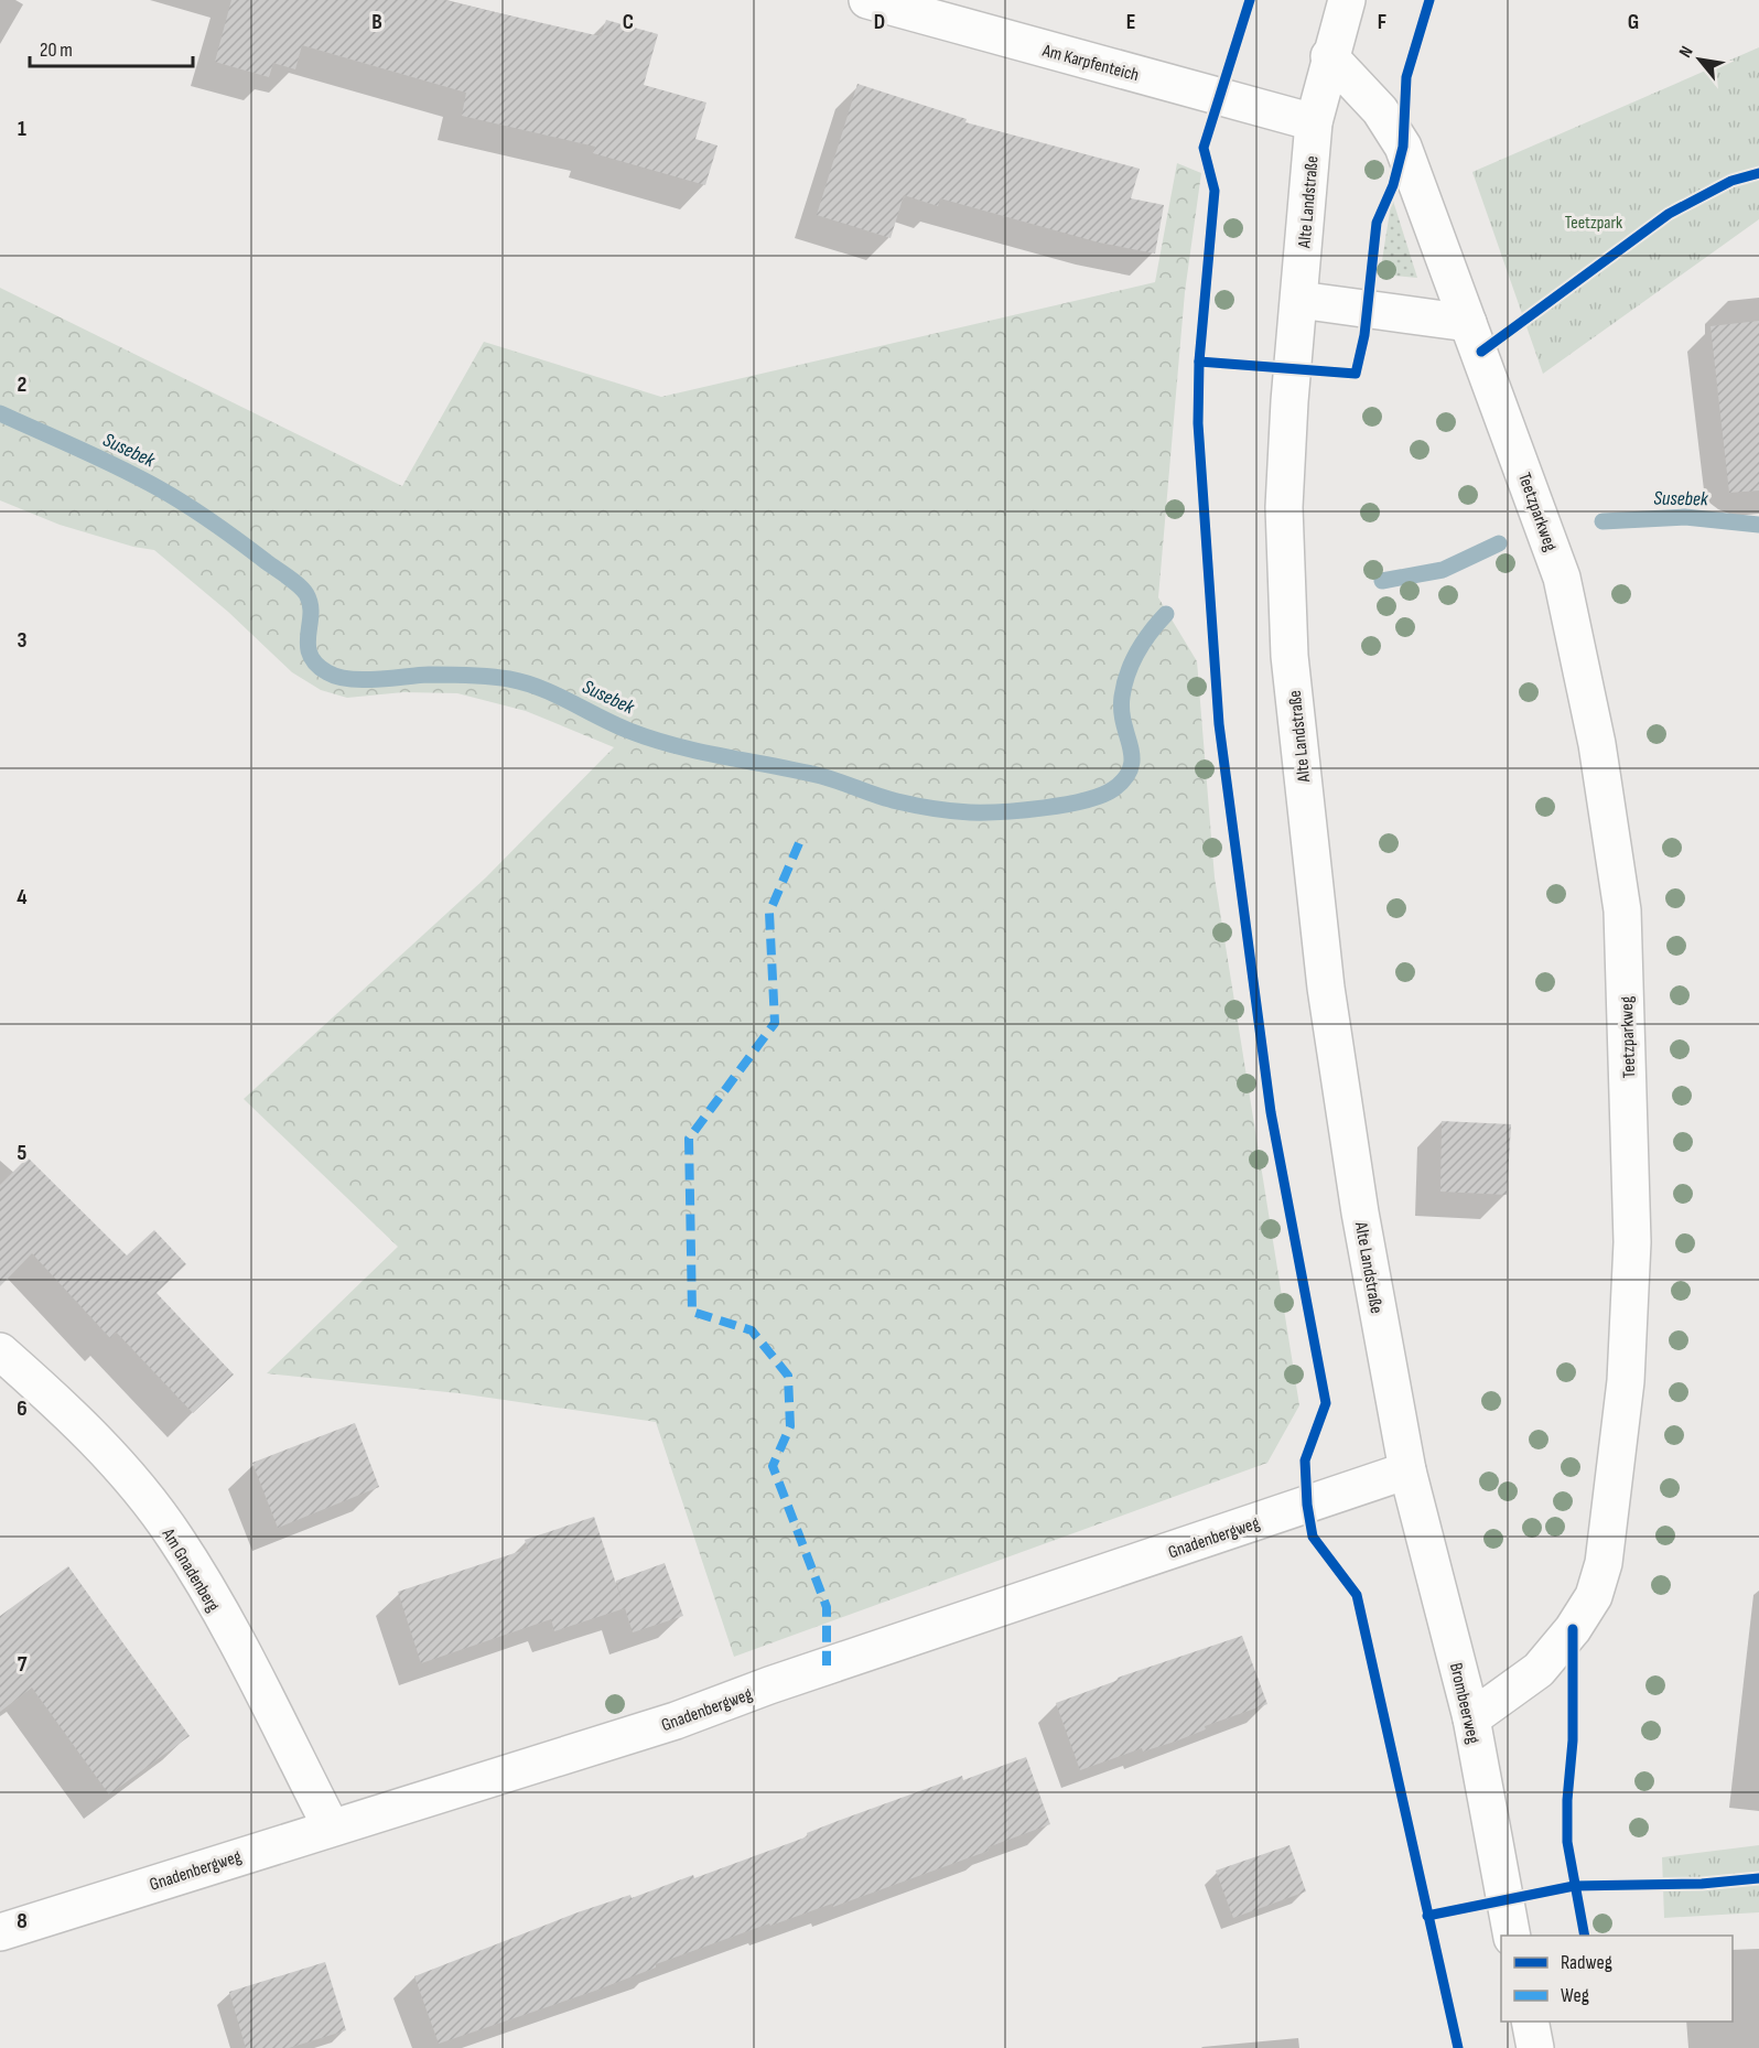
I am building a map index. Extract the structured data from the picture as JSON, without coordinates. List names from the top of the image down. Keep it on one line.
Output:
{"streets":{"street":["Am Karpfenteich","Alte Landstraße","Teetzparkweg","Gnadenbergweg","Am Gnadenberg","Brombeerweg"]},"crossings":[["Am Karpfenteich","Alte Landstraße"],["Alte Landstraße","Teetzparkweg"],["Alte Landstraße","Gnadenbergweg"],["Alte Landstraße","Brombeerweg"],["Teetzparkweg","Brombeerweg"],["Gnadenbergweg","Am Gnadenberg"],["Gnadenbergweg","Brombeerweg"]],"water":["Susebek"],"parks":["Teetzpark"],"legend":["Radweg","Weg"],"scale_bar":"20 m","north":"top left","grid":{"columns":["B","C","D","E","F","G"],"rows":["1","2","3","4","5","6","7","8"]}}
